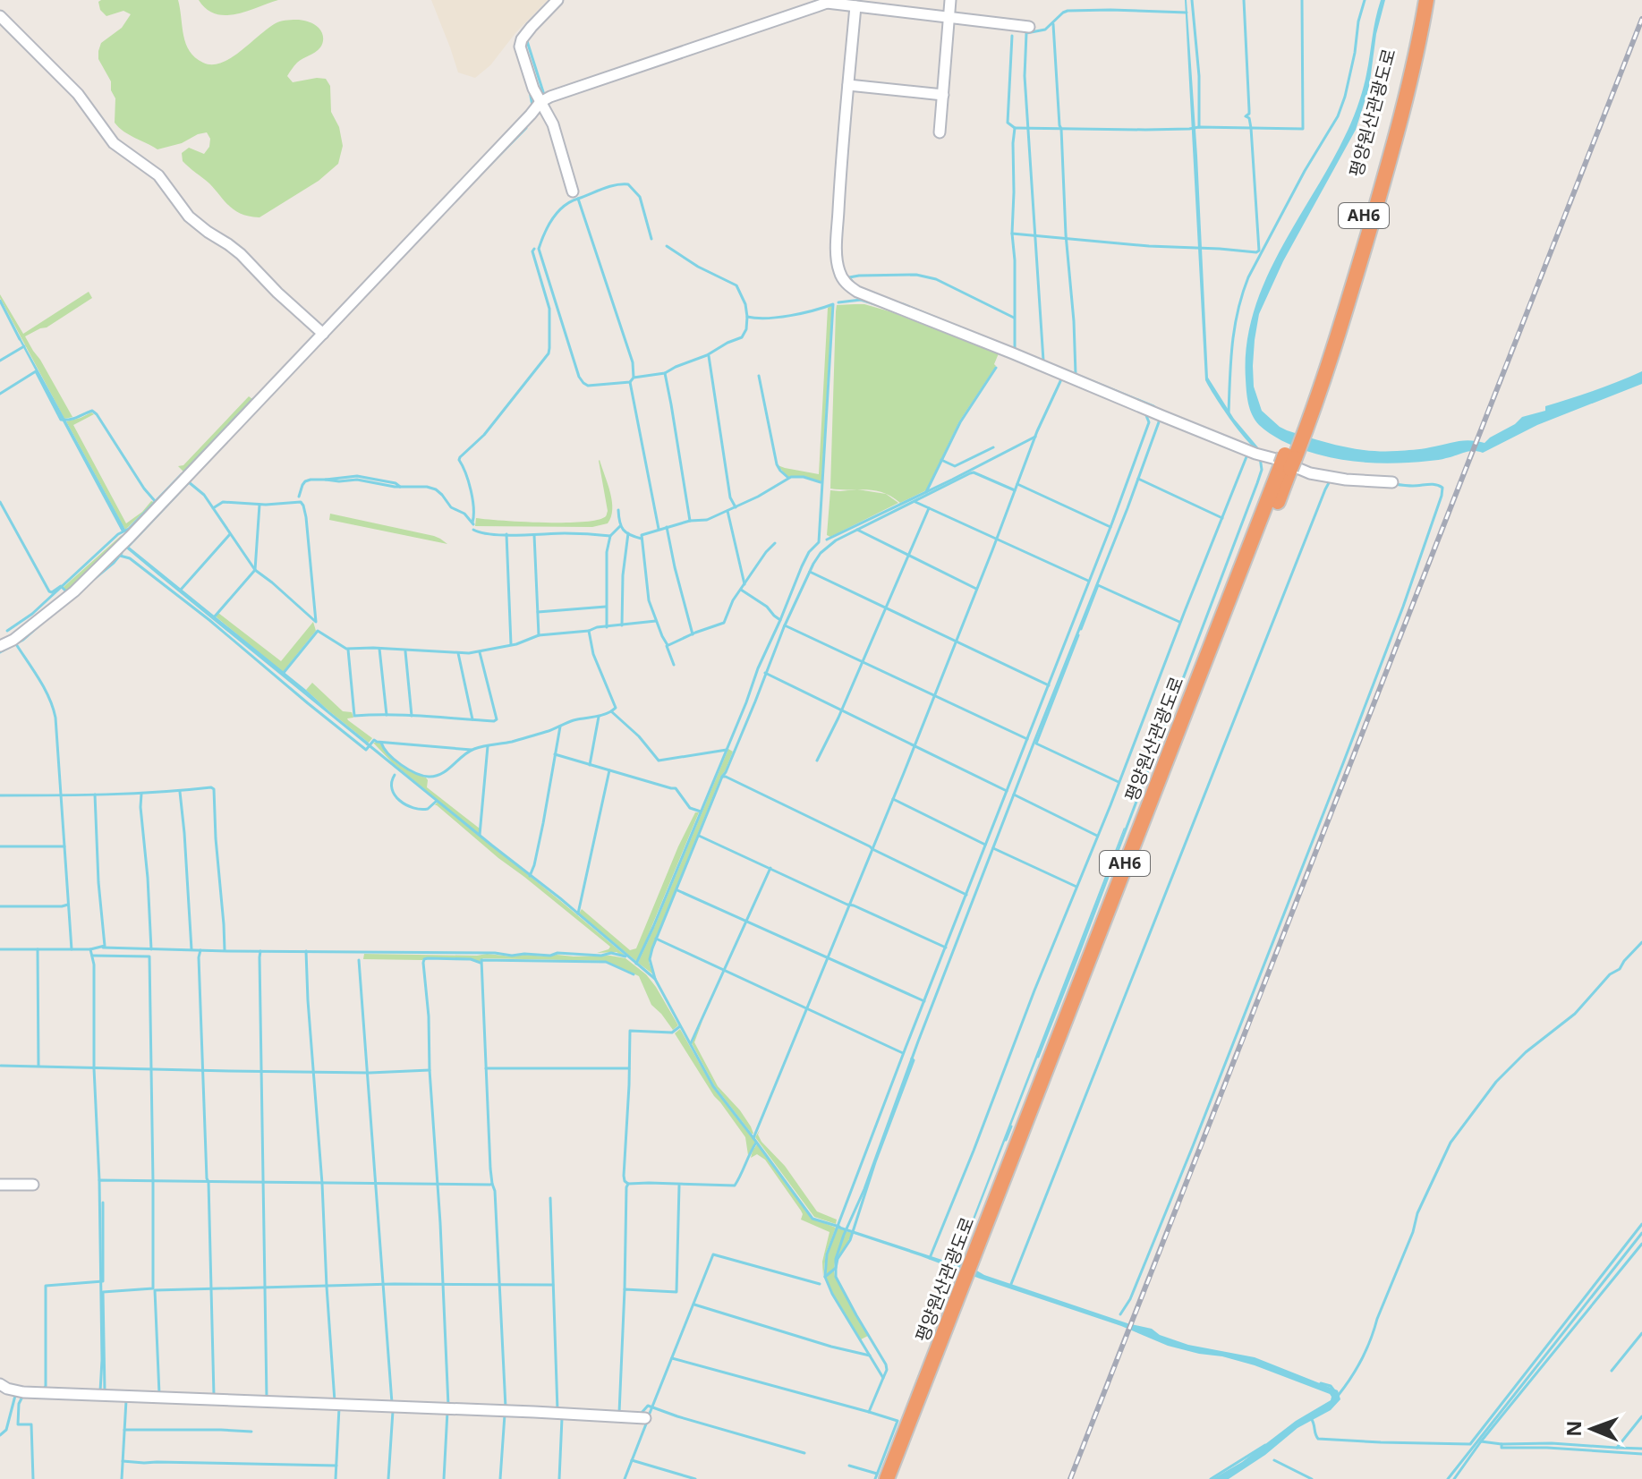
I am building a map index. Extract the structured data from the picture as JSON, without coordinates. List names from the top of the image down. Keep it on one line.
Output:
{"streets":{"highway":["평양원산관광도로","AH6"]},"north":"left"}
